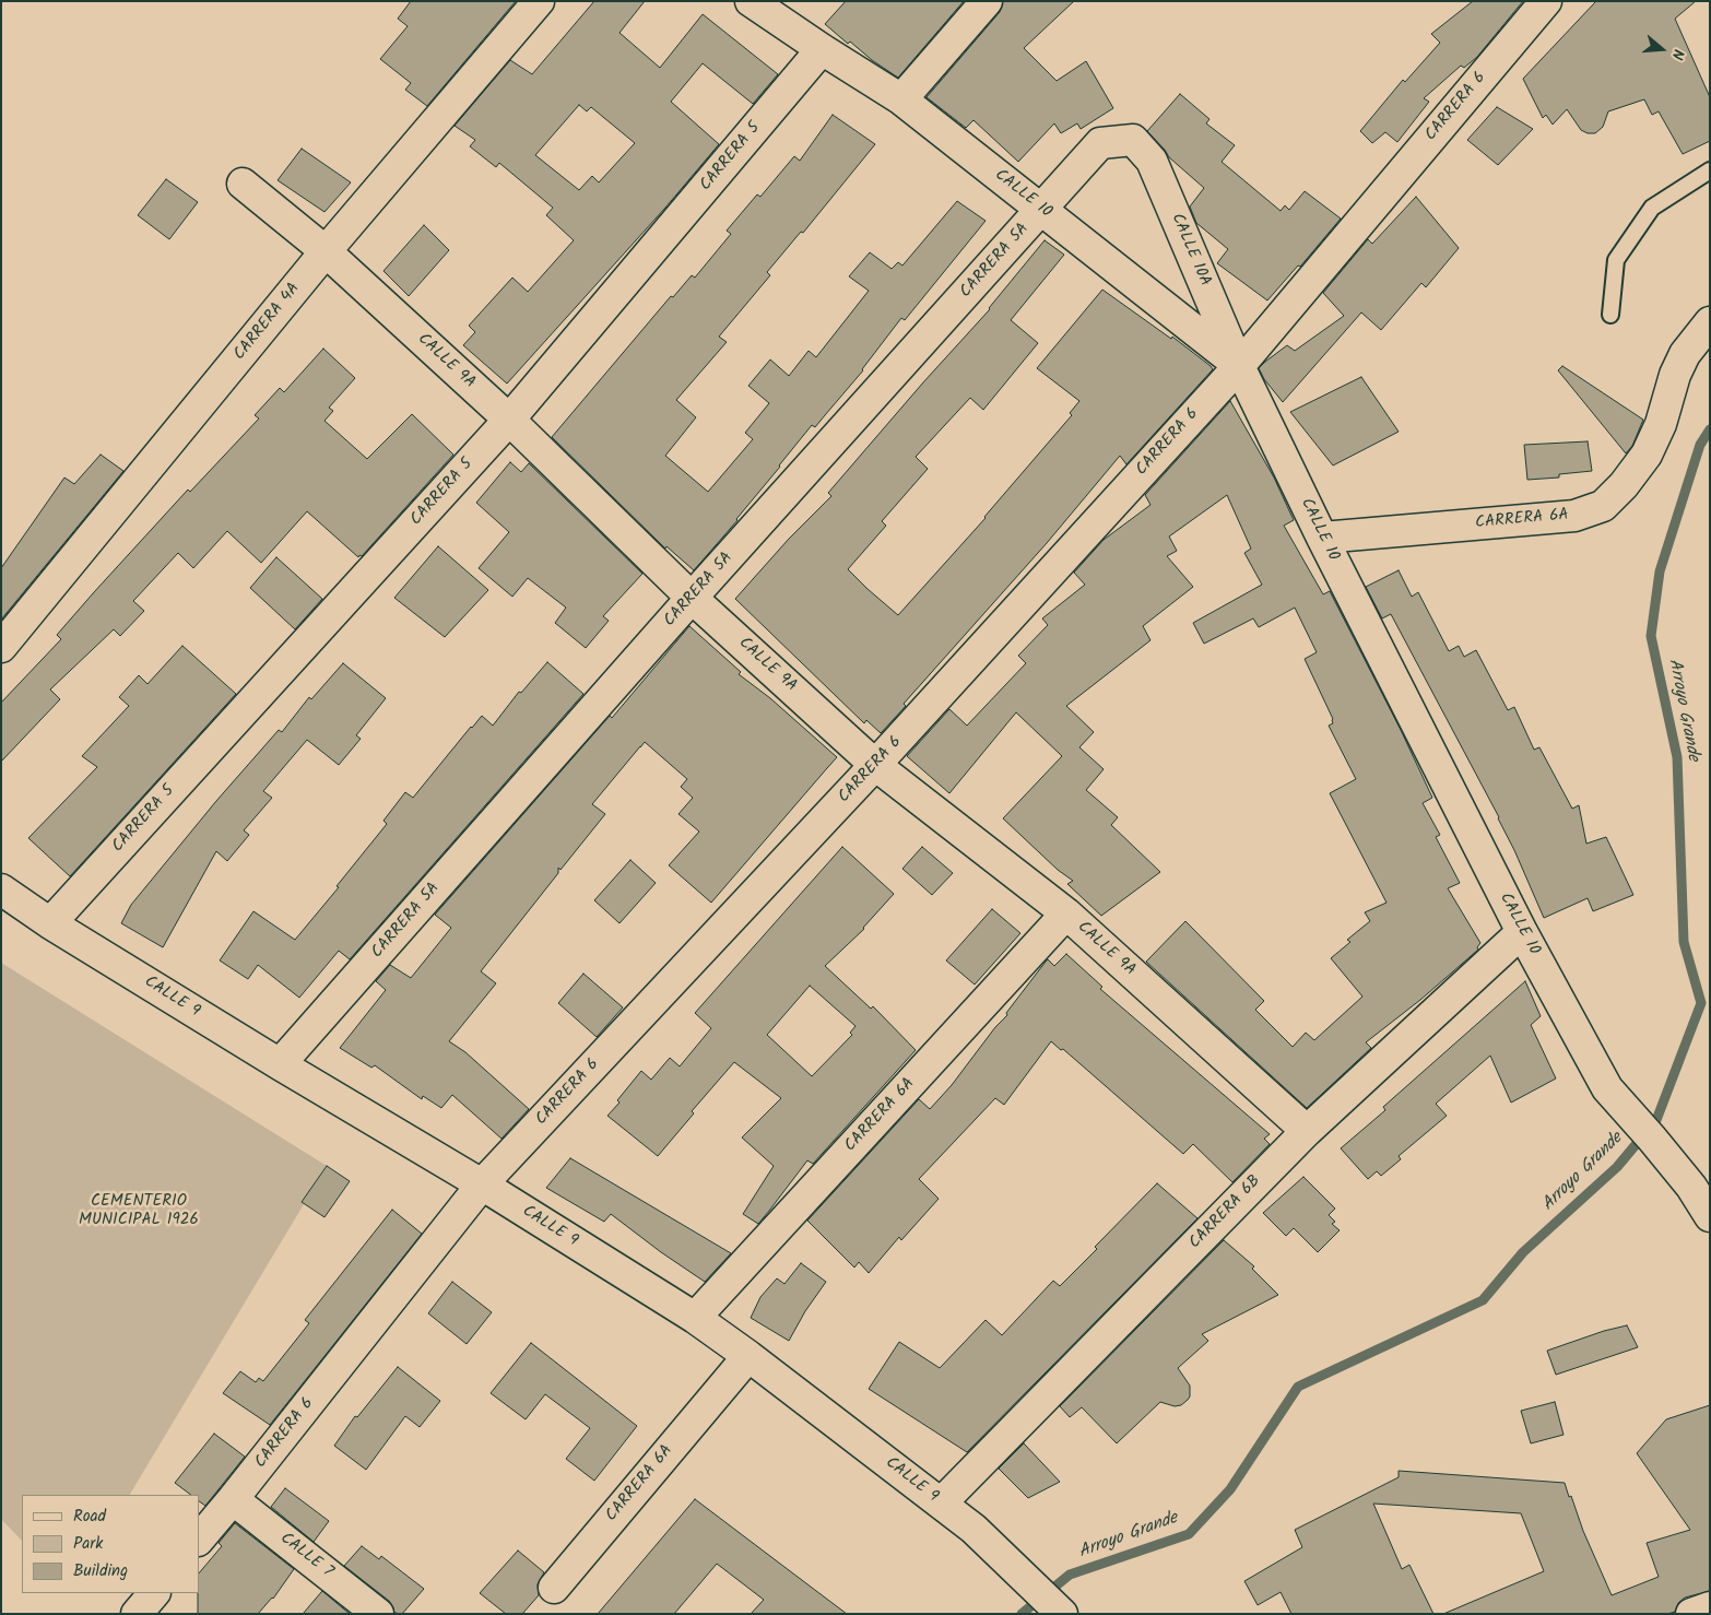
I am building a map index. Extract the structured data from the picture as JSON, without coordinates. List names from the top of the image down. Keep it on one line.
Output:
{"streets":{"street":["CARRERA 6","CARRERA 5","CALLE 10","CALLE 10A","CARRERA 5A","CARRERA 4A","CALLE 9A","CARRERA 6A","CALLE 9","CARRERA 6B","CALLE 7"]},"crossings":[["CARRERA 6","CALLE 10"],["CARRERA 6","CALLE 10A"],["CARRERA 6","CALLE 9A"],["CARRERA 6","CALLE 9"],["CARRERA 6","CALLE 7"],["CARRERA 5","CALLE 10"],["CARRERA 5","CALLE 9A"],["CARRERA 5","CALLE 9"],["CALLE 10","CALLE 10A"],["CALLE 10","CARRERA 5A"],["CALLE 10","CARRERA 6A"],["CALLE 10","CARRERA 6B"],["CALLE 10A","CARRERA 5A"],["CARRERA 5A","CALLE 9A"],["CARRERA 5A","CALLE 9"],["CARRERA 4A","CALLE 9A"],["CALLE 9A","CARRERA 6A"],["CALLE 9A","CARRERA 6B"],["CARRERA 6A","CALLE 9"],["CALLE 9","CARRERA 6B"]],"water":["Arroyo Grande"],"parks":["CEMENTERIO MUNICIPAL 1926"],"legend":["Road","Park","Building"],"north":"right"}
